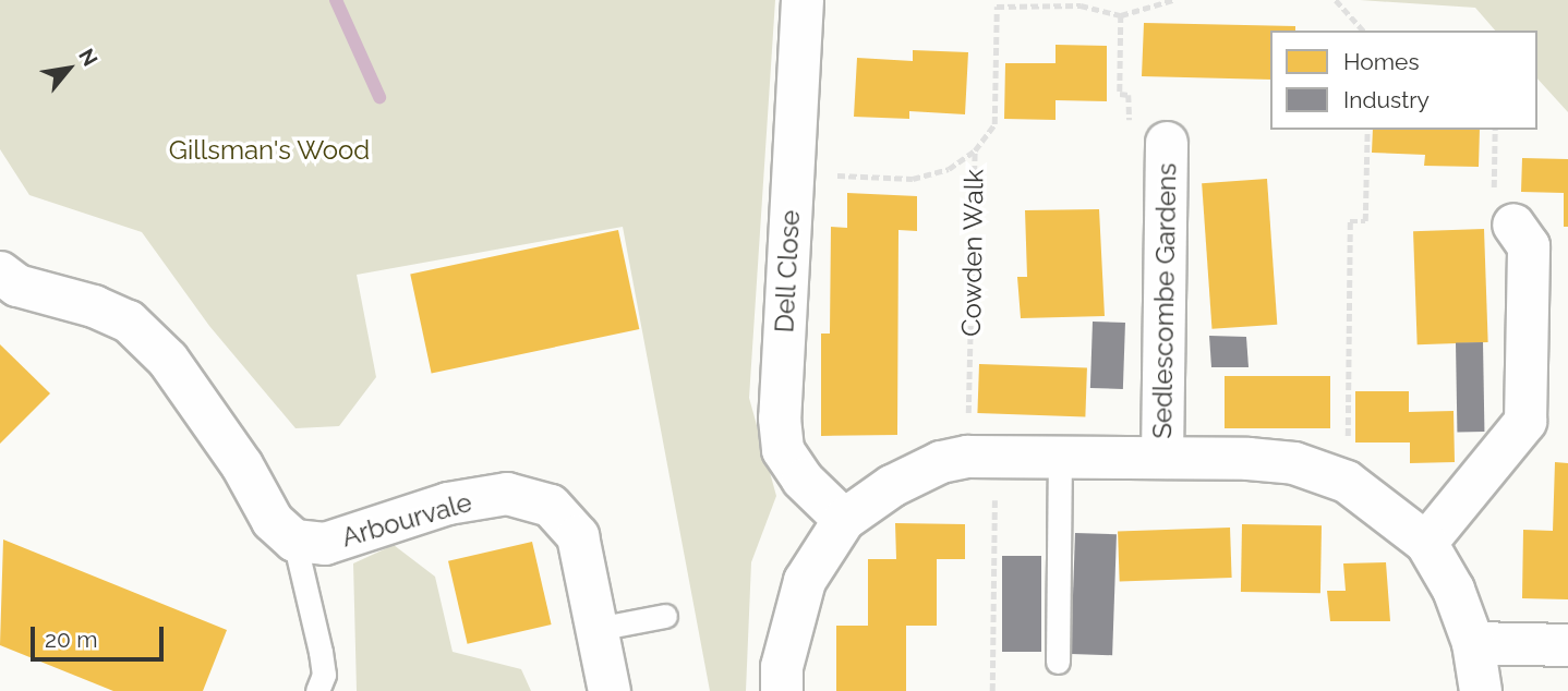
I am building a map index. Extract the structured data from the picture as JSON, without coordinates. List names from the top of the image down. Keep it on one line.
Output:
{"streets":{"street":["Dell Close","Sedlescombe Gardens","Arbourvale"],"path":["Cowden Walk"]},"crossings":[["Cowden Walk","Sedlescombe Gardens"],["Dell Close","Sedlescombe Gardens"]],"parks":["Gillsman's Wood"],"legend":["Homes","Industry"],"scale_bar":"20 m","north":"top right"}
